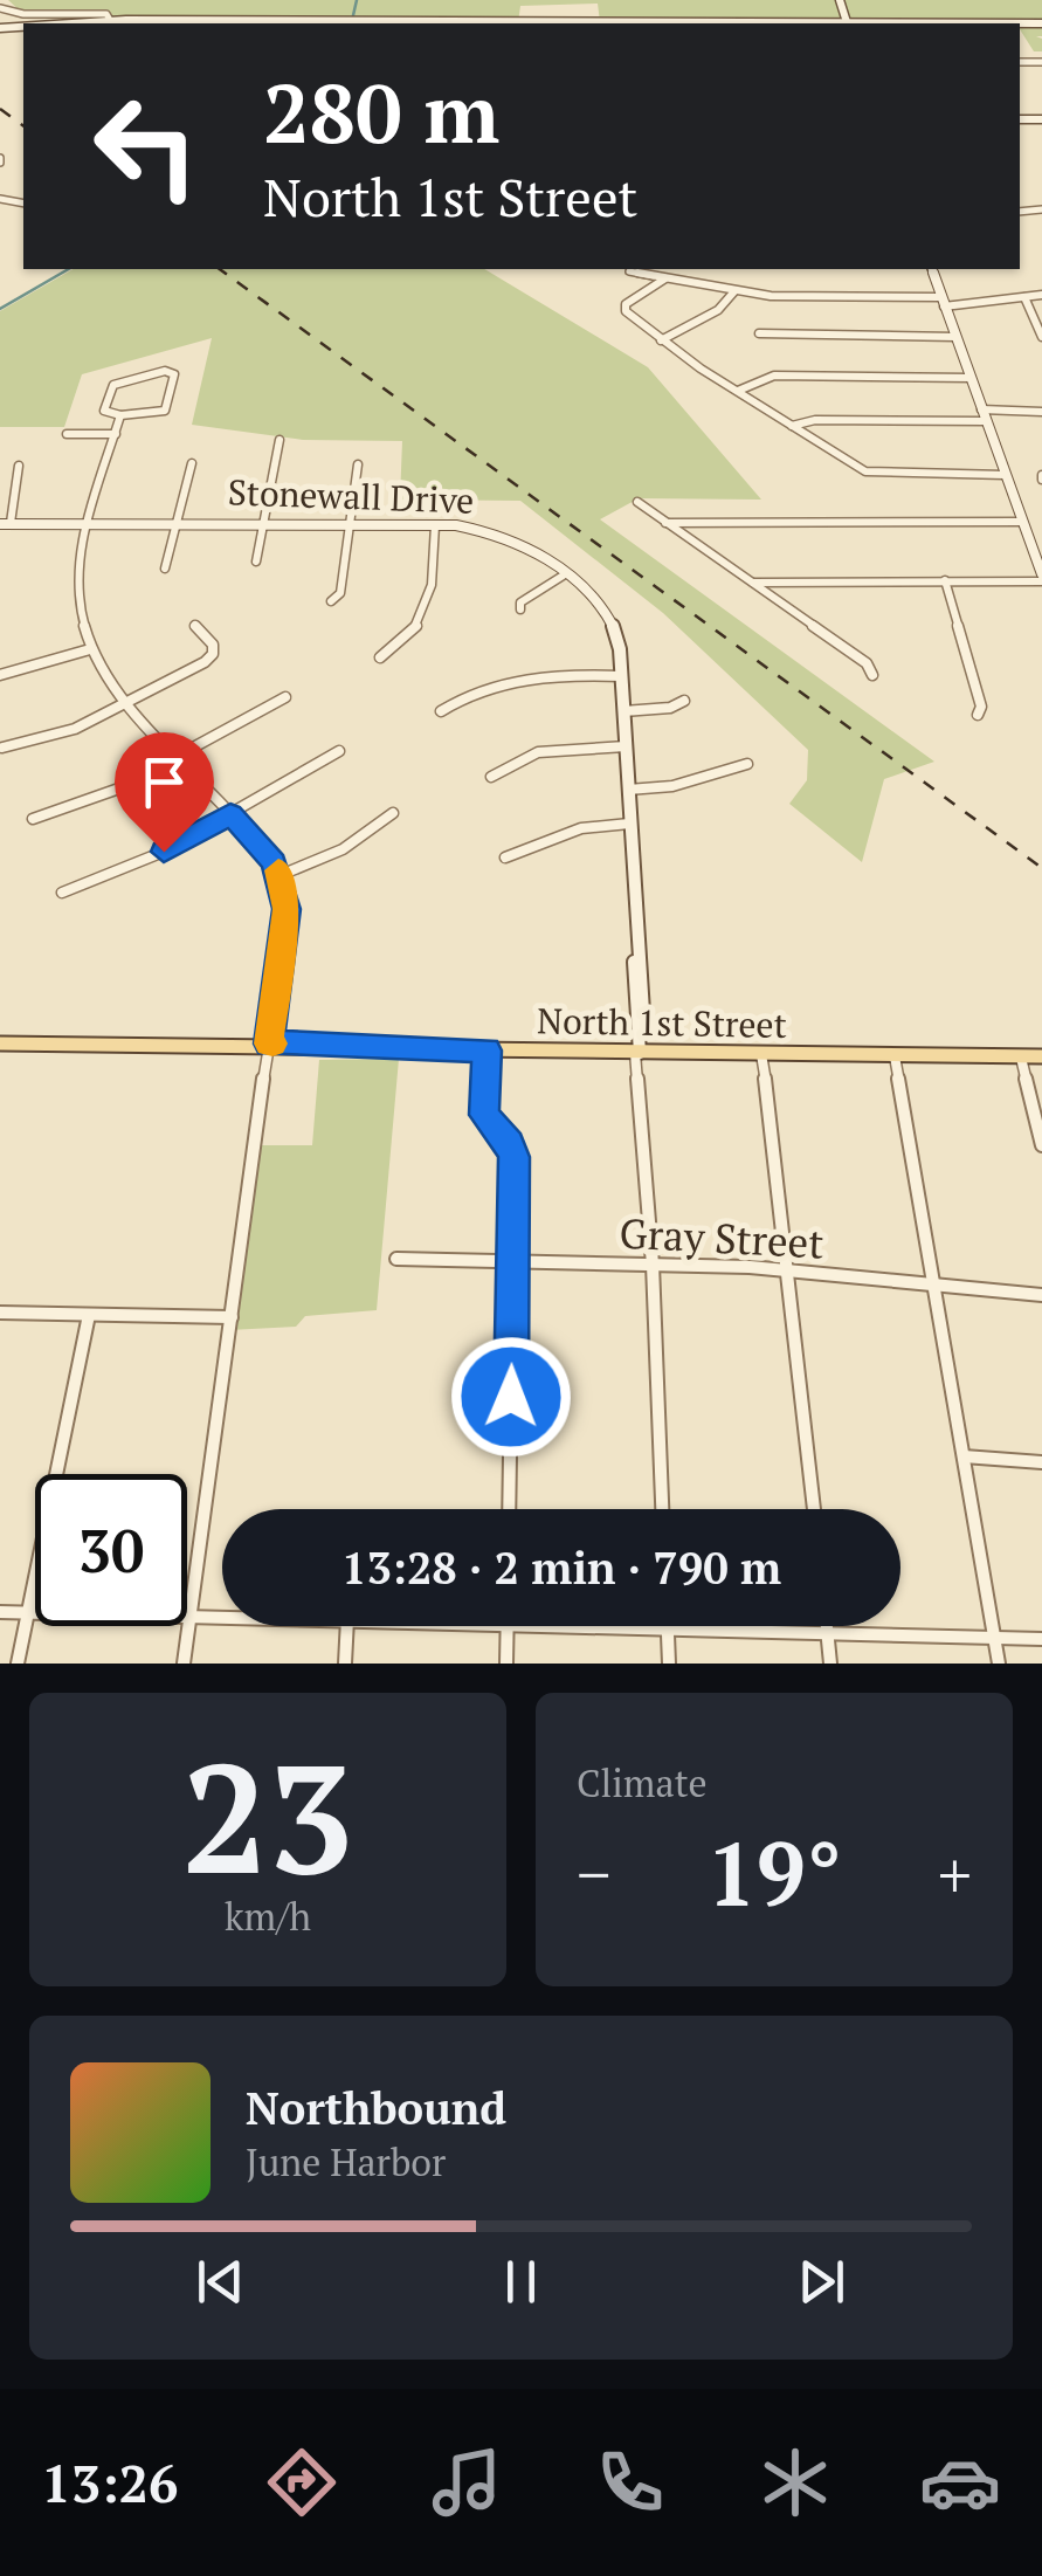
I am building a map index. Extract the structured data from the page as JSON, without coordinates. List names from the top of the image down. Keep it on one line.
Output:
{"streets":{"main road":["Stonewall Drive","North 1st Street"],"street":["Gray Street"]},"crossings":[["Stonewall Drive","North 1st Street"]],"page":{"turn":["280 m","North 1st Street"],"limit":"30","trip":"13:28 · 2 min · 790 m","tile":[["23","km/h"],"Climate"],"heat":["−","19°","+"],"song":["Northbound","June Harbor"],"tabs":"13:26"}}
